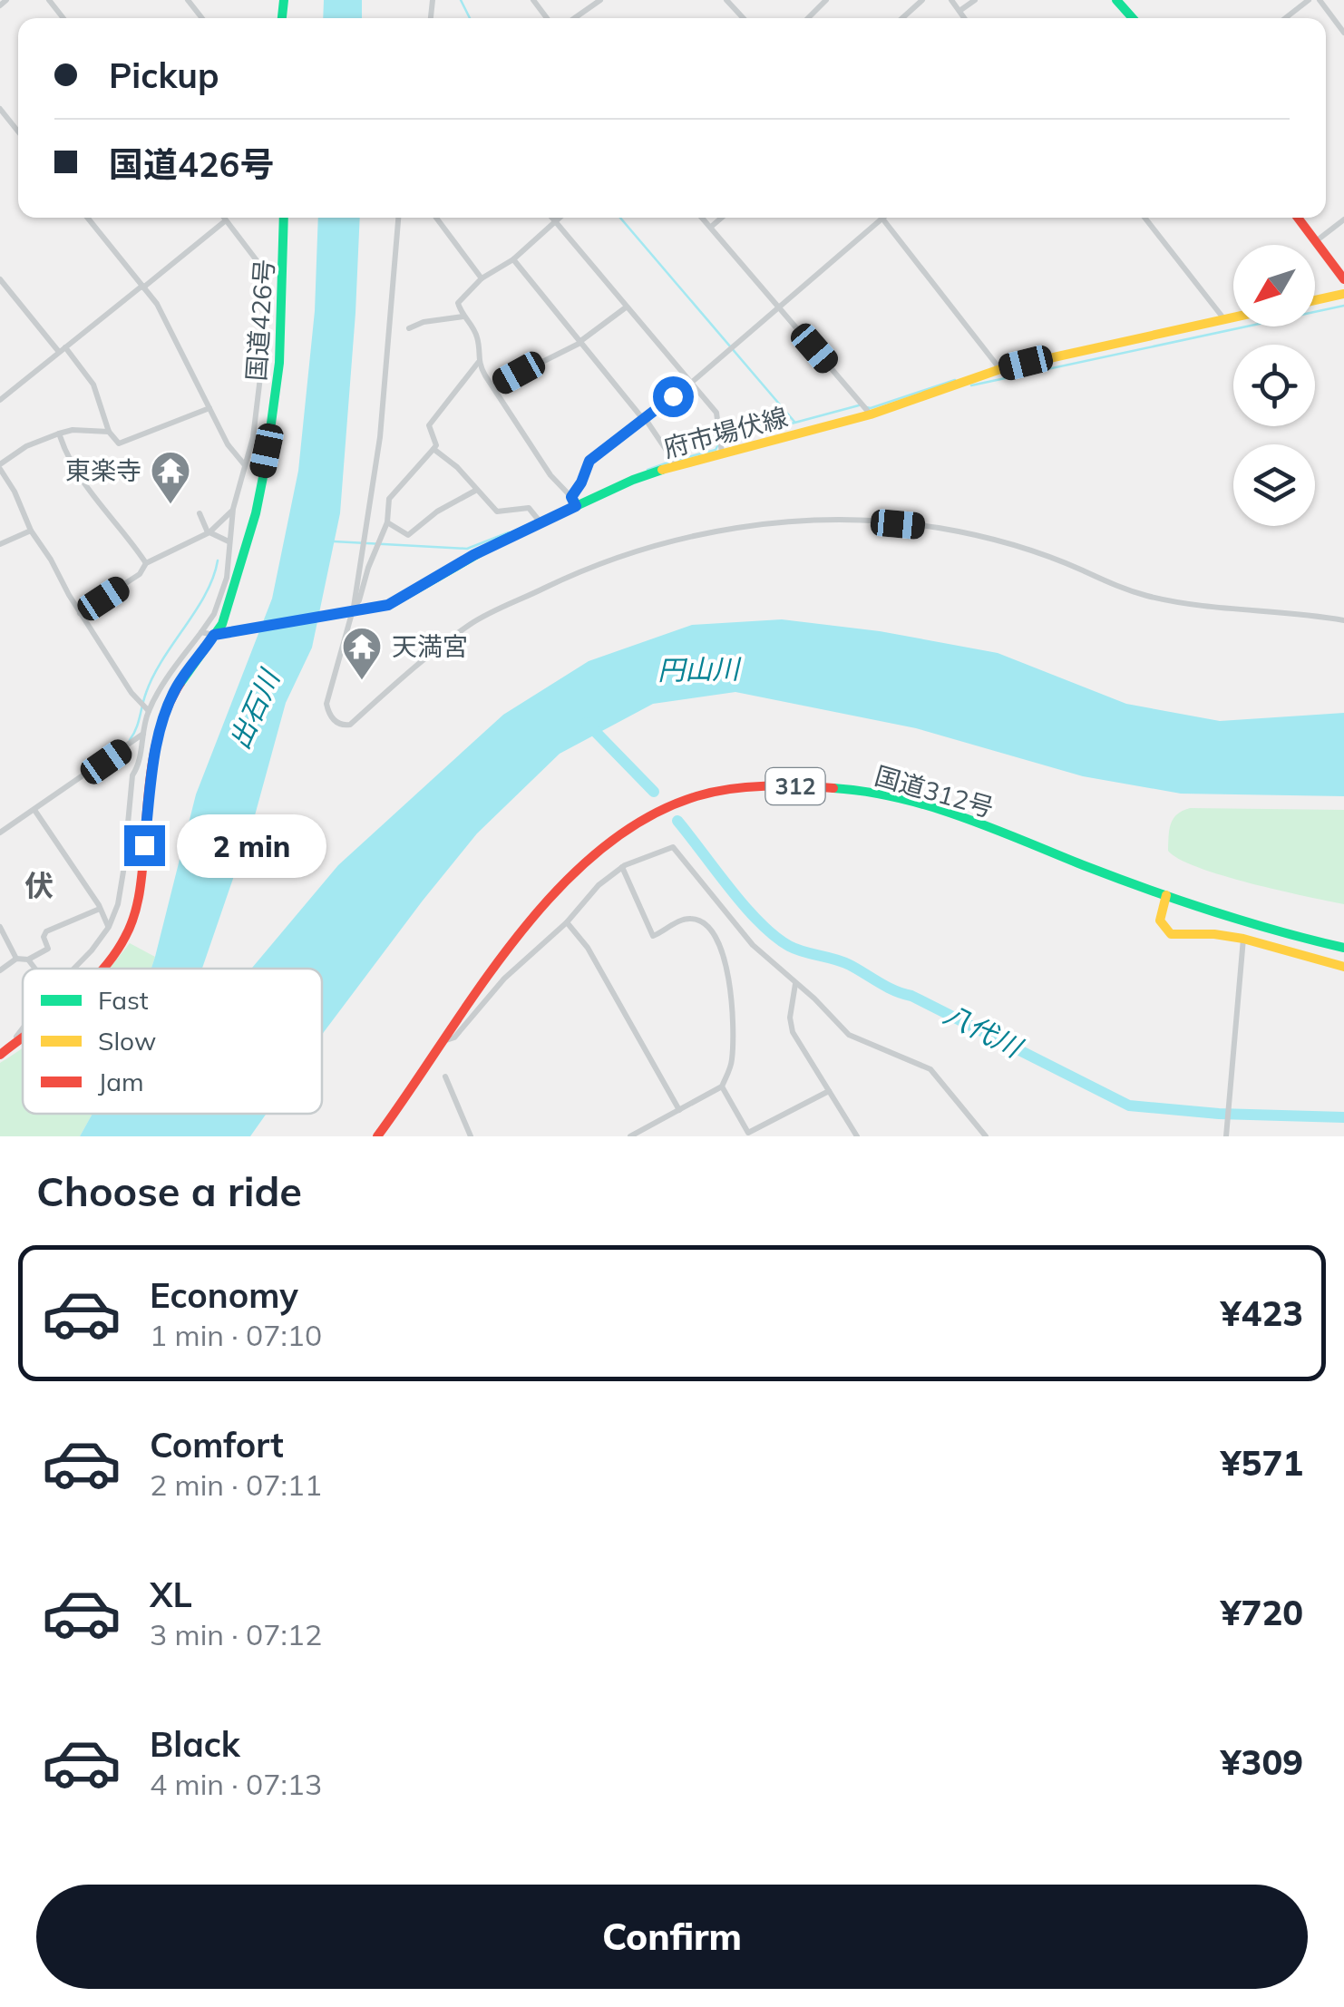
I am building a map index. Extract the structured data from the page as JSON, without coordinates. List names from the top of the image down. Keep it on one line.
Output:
{"streets":{"main road":["国道426号","府市場伏線","312","国道312号"]},"crossings":[["国道426号","府市場伏線"]],"districts":["伏"],"water":["円山川","出石川","八代川"],"places":{"temple":["東楽寺","天満宮"]},"legend":["Fast","Slow","Jam"],"north":"bottom left","page":{"banner":["Pickup","国道426号"],"bubble":"2 min","heading":"Choose a ride","list":[{"name":"Economy","note":"1 min · 07:10","value":"¥423"},{"name":"Comfort","note":"2 min · 07:11","value":"¥571"},{"name":"XL","note":"3 min · 07:12","value":"¥720"},{"name":"Black","note":"4 min · 07:13","value":"¥309"}],"buttons":"Confirm"}}
